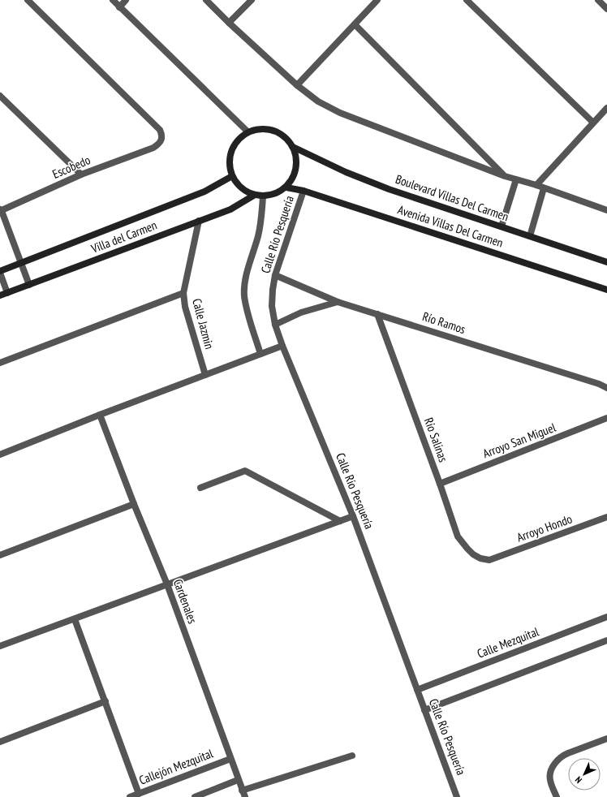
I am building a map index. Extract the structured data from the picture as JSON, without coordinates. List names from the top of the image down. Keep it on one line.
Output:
{"streets":{"street":["Escobedo","Boulevard Villas Del Carmen","Avenida Villas Del Carmen","Calle Río Pesquería","Villa del Carmen","Río Ramos","Calle Jazmin","Río Salinas","Arroyo San Miguel","Arroyo Hondo","Cardenales","Calle Mezquital","Callejón Mezquital"]},"crossings":[["Boulevard Villas Del Carmen","Avenida Villas Del Carmen"],["Boulevard Villas Del Carmen","Villa del Carmen"],["Avenida Villas Del Carmen","Calle Río Pesquería"],["Avenida Villas Del Carmen","Villa del Carmen"],["Calle Río Pesquería","Río Ramos"],["Calle Río Pesquería","Calle Mezquital"],["Villa del Carmen","Calle Jazmin"],["Río Ramos","Río Salinas"],["Río Salinas","Arroyo San Miguel"],["Río Salinas","Arroyo Hondo"],["Cardenales","Callejón Mezquital"]],"north":"bottom left"}
